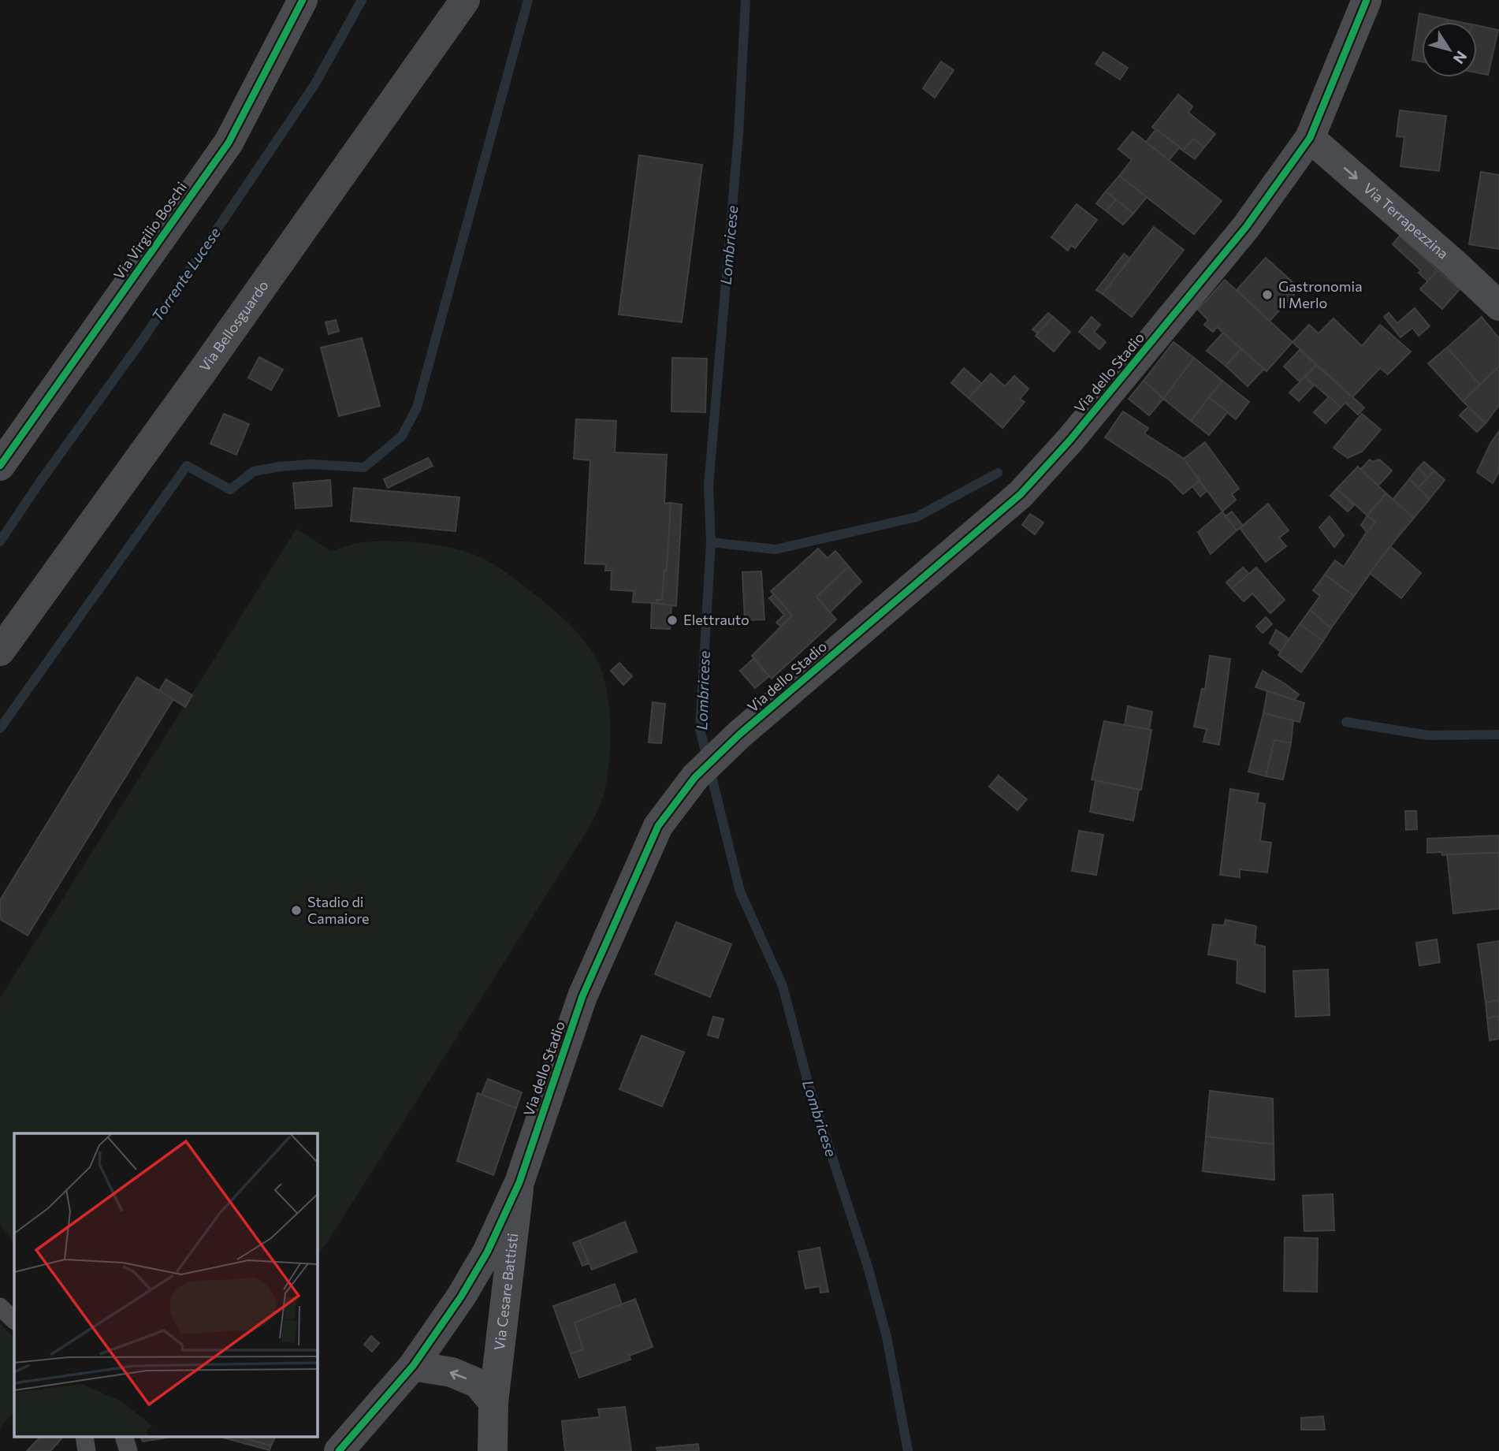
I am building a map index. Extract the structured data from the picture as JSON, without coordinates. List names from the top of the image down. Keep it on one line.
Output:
{"streets":{"main road":["Via Bellosguardo"],"street":["Via Terrapezzina","Via Virgilio Boschi","Via dello Stadio","Via Cesare Battisti"]},"crossings":[["Via Terrapezzina","Via dello Stadio"],["Via dello Stadio","Via Cesare Battisti"]],"one_way":["Via Terrapezzina"],"water":["Lombricese","Torrente Lucese"],"places":["Gastronomia Il Merlo","Elettrauto","Stadio di Camaiore"],"north":"bottom right"}
